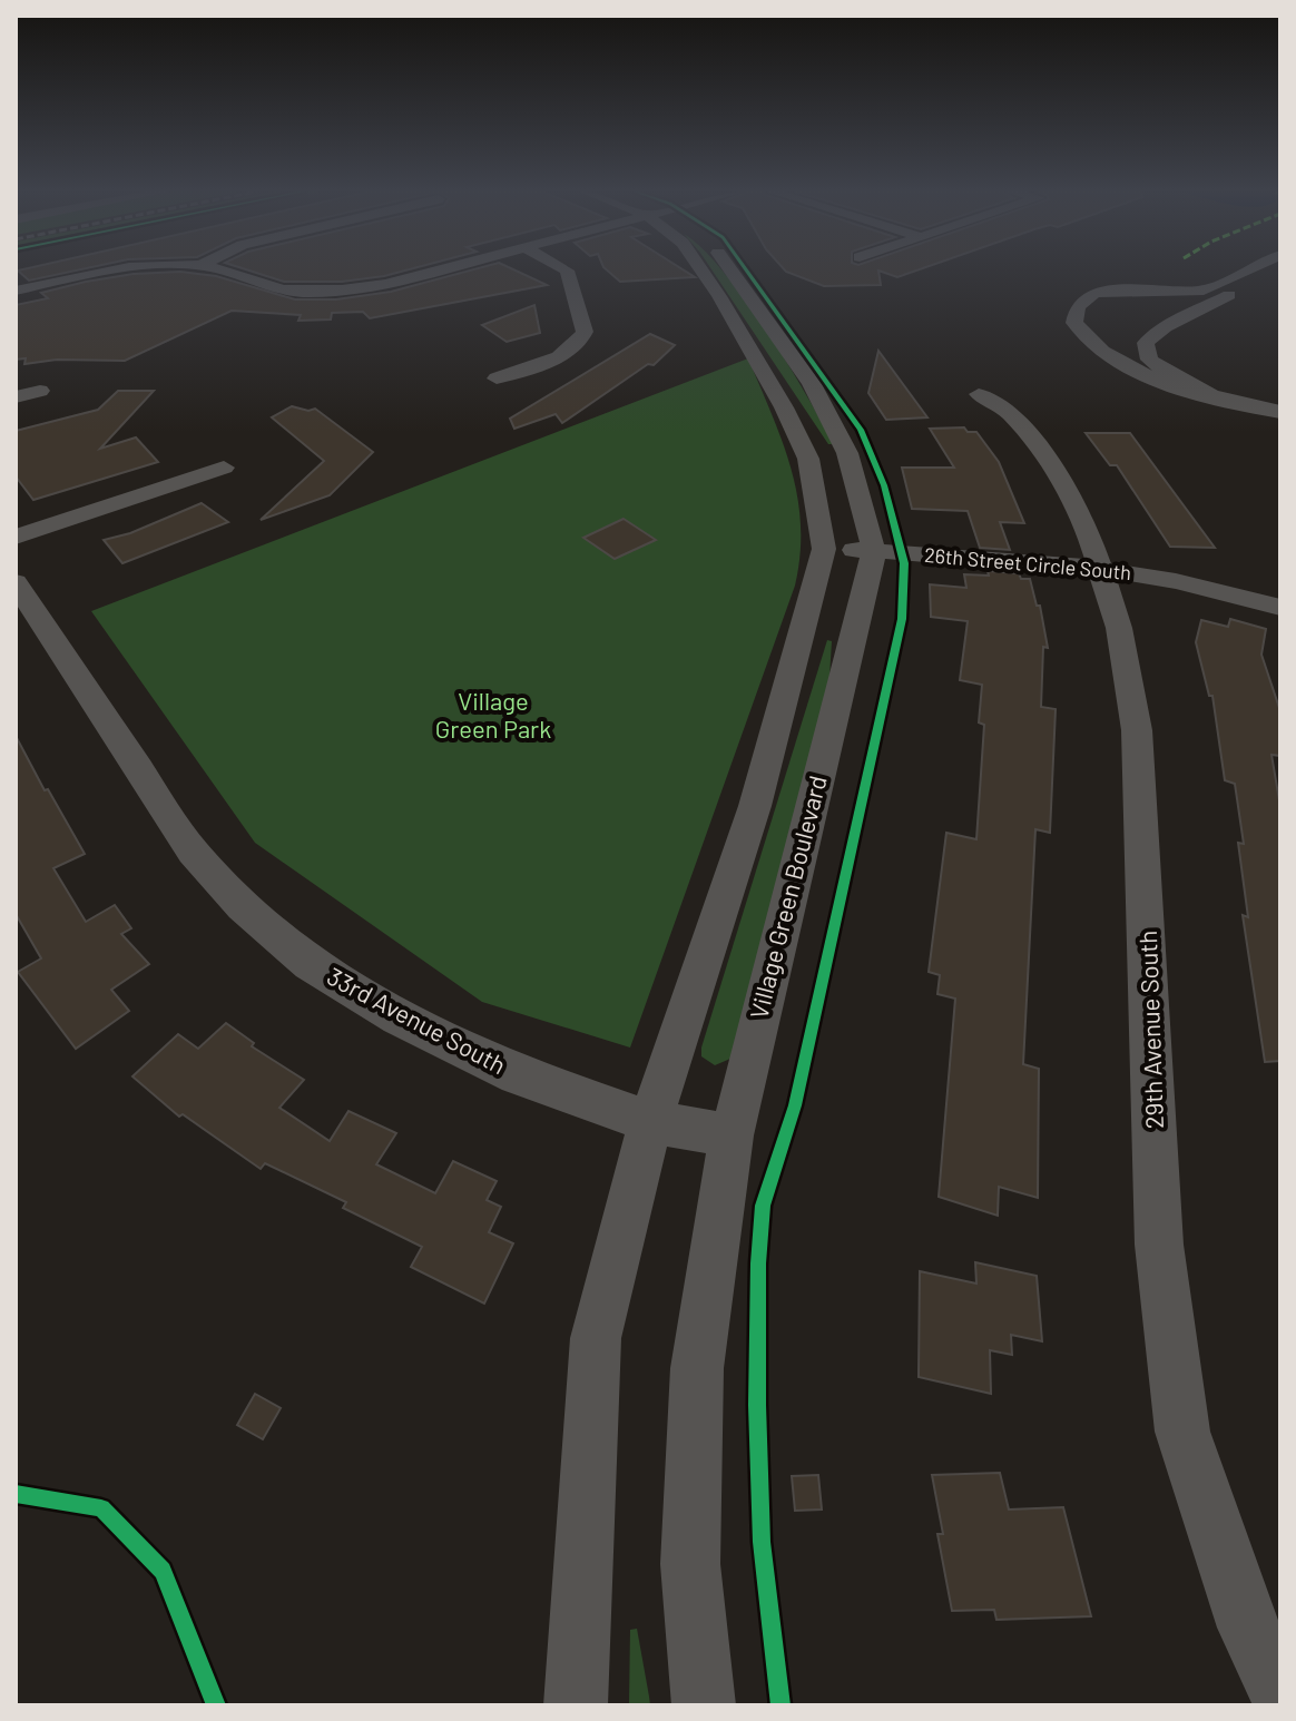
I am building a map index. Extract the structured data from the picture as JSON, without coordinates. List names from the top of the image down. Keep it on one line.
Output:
{"streets":{"street":["26th Street Circle South","Village Green Boulevard","33rd Avenue South","29th Avenue South"]},"crossings":[["26th Street Circle South","Village Green Boulevard"],["26th Street Circle South","29th Avenue South"],["Village Green Boulevard","33rd Avenue South"]],"parks":["Village Green Park"]}
